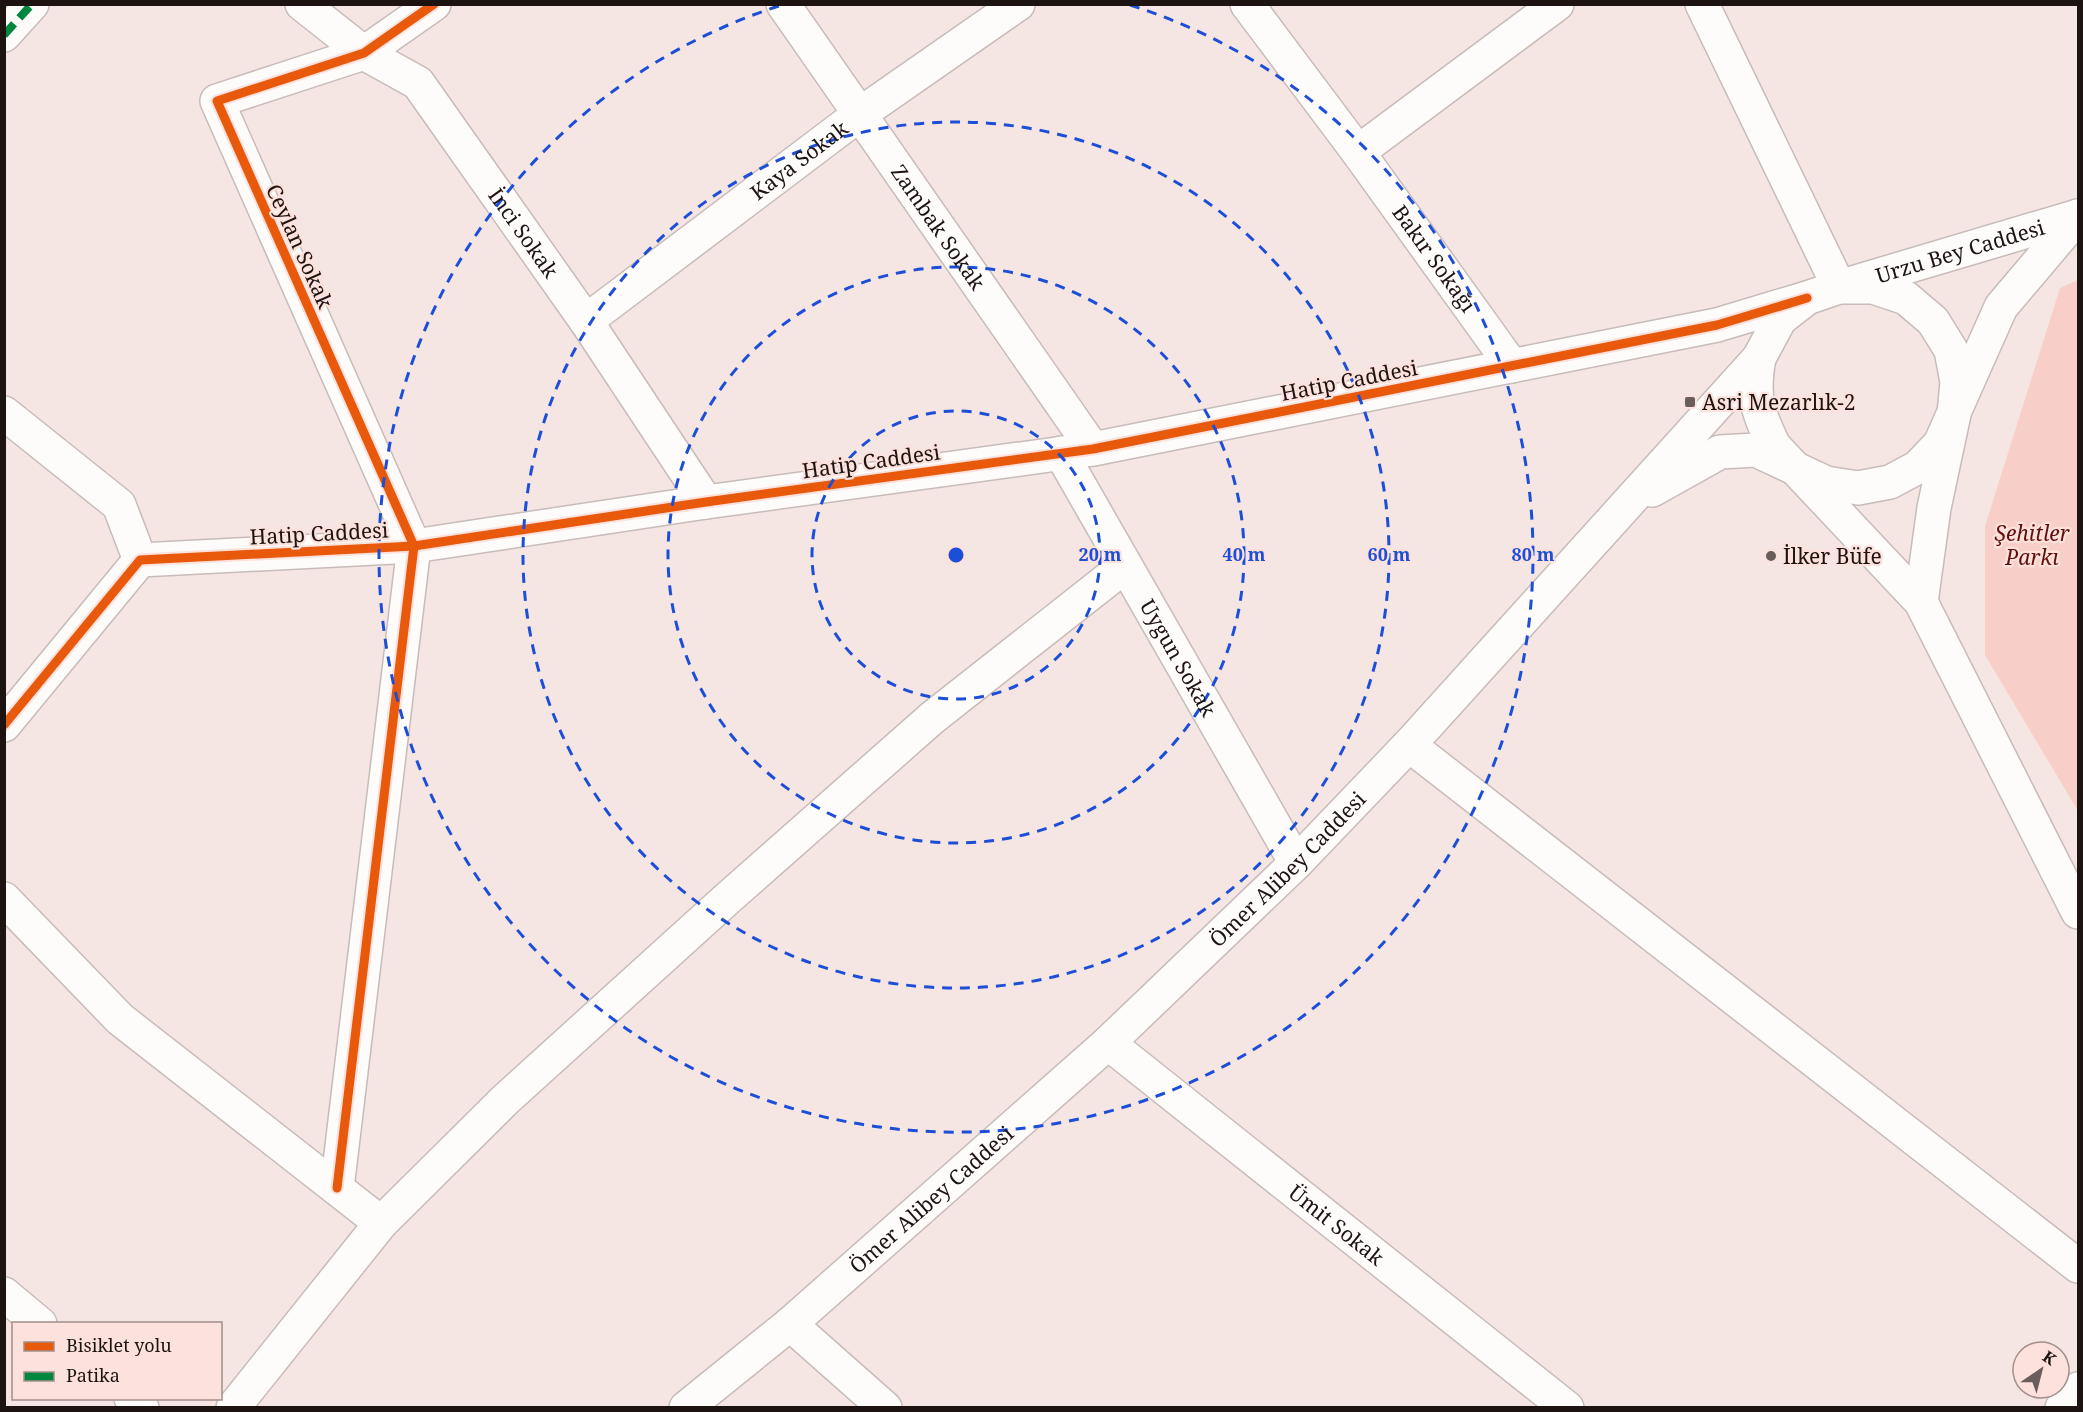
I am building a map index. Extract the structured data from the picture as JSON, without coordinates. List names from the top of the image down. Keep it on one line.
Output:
{"streets":{"street":["Kaya Sokak","Zambak Sokak","İnci Sokak","Ceylan Sokak","Urzu Bey Caddesi","Bakır Sokağı","Hatip Caddesi","Uygun Sokak","Ömer Alibey Caddesi","Ümit Sokak"]},"crossings":[["Kaya Sokak","Zambak Sokak"],["Kaya Sokak","İnci Sokak"],["Zambak Sokak","Hatip Caddesi"],["İnci Sokak","Ceylan Sokak"],["İnci Sokak","Hatip Caddesi"],["Ceylan Sokak","Hatip Caddesi"],["Urzu Bey Caddesi","Hatip Caddesi"],["Urzu Bey Caddesi","Ömer Alibey Caddesi"],["Bakır Sokağı","Hatip Caddesi"],["Hatip Caddesi","Uygun Sokak"],["Hatip Caddesi","Ömer Alibey Caddesi"],["Uygun Sokak","Ömer Alibey Caddesi"],["Ömer Alibey Caddesi","Ümit Sokak"]],"parks":["Şehitler Parkı"],"places":{"transit":["Asri Mezarlık-2"],"other":["İlker Büfe"]},"legend":["Bisiklet yolu","Patika"],"north":"top right","rings":["20 m","40 m","60 m","80 m"]}
